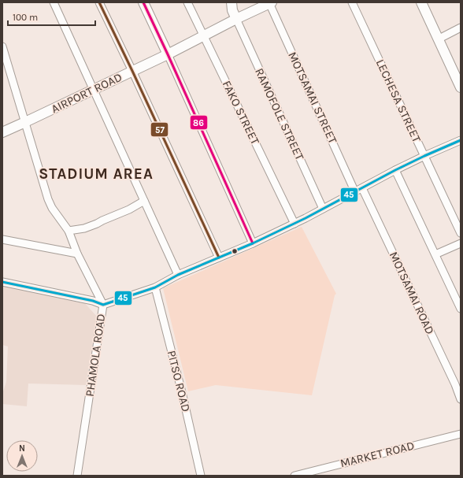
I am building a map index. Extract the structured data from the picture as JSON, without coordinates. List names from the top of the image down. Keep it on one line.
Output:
{"streets":{"main road":["AIRPORT ROAD"],"street":["MOTSAMAI STREET","LECHESA STREET","FAKO STREET","RAMOFOLE STREET","MOTSAMAI ROAD","PHAMOLA ROAD","PITSO ROAD","MARKET ROAD"]},"crossings":[["AIRPORT ROAD","MOTSAMAI STREET"],["AIRPORT ROAD","FAKO STREET"],["AIRPORT ROAD","RAMOFOLE STREET"],["AIRPORT ROAD","PHAMOLA ROAD"]],"districts":["STADIUM AREA"],"lines":["transit line 57","transit line 86","transit line 45"],"scale_bar":"100 m","north":"top"}
